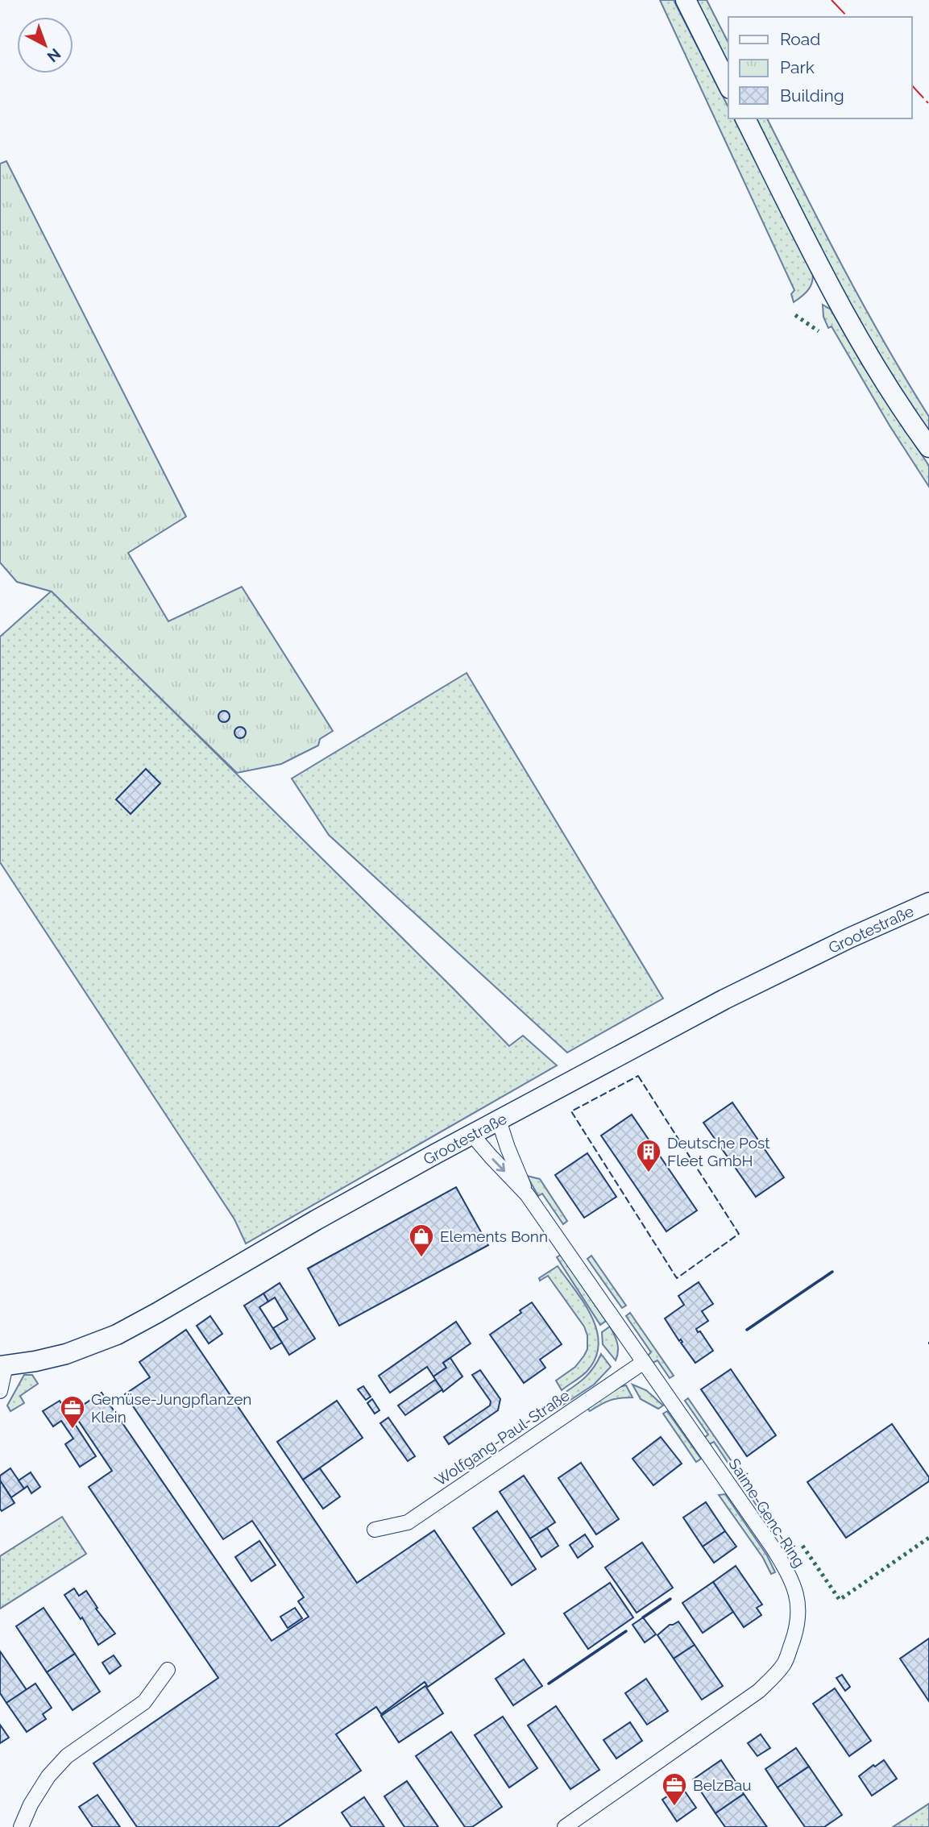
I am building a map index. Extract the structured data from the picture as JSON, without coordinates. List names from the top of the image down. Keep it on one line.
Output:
{"streets":{"main road":["Grootestraße"],"street":["Wolfgang-Paul-Straße","Saime-Genc-Ring"]},"crossings":[["Grootestraße","Saime-Genc-Ring"],["Wolfgang-Paul-Straße","Saime-Genc-Ring"]],"places":{"building":["Deutsche Post Fleet GmbH"],"shop":["Elements Bonn"],"office":["Gemüse-Jungpflanzen Klein","BelzBau"]},"legend":["Road","Park","Building"],"north":"bottom right"}
